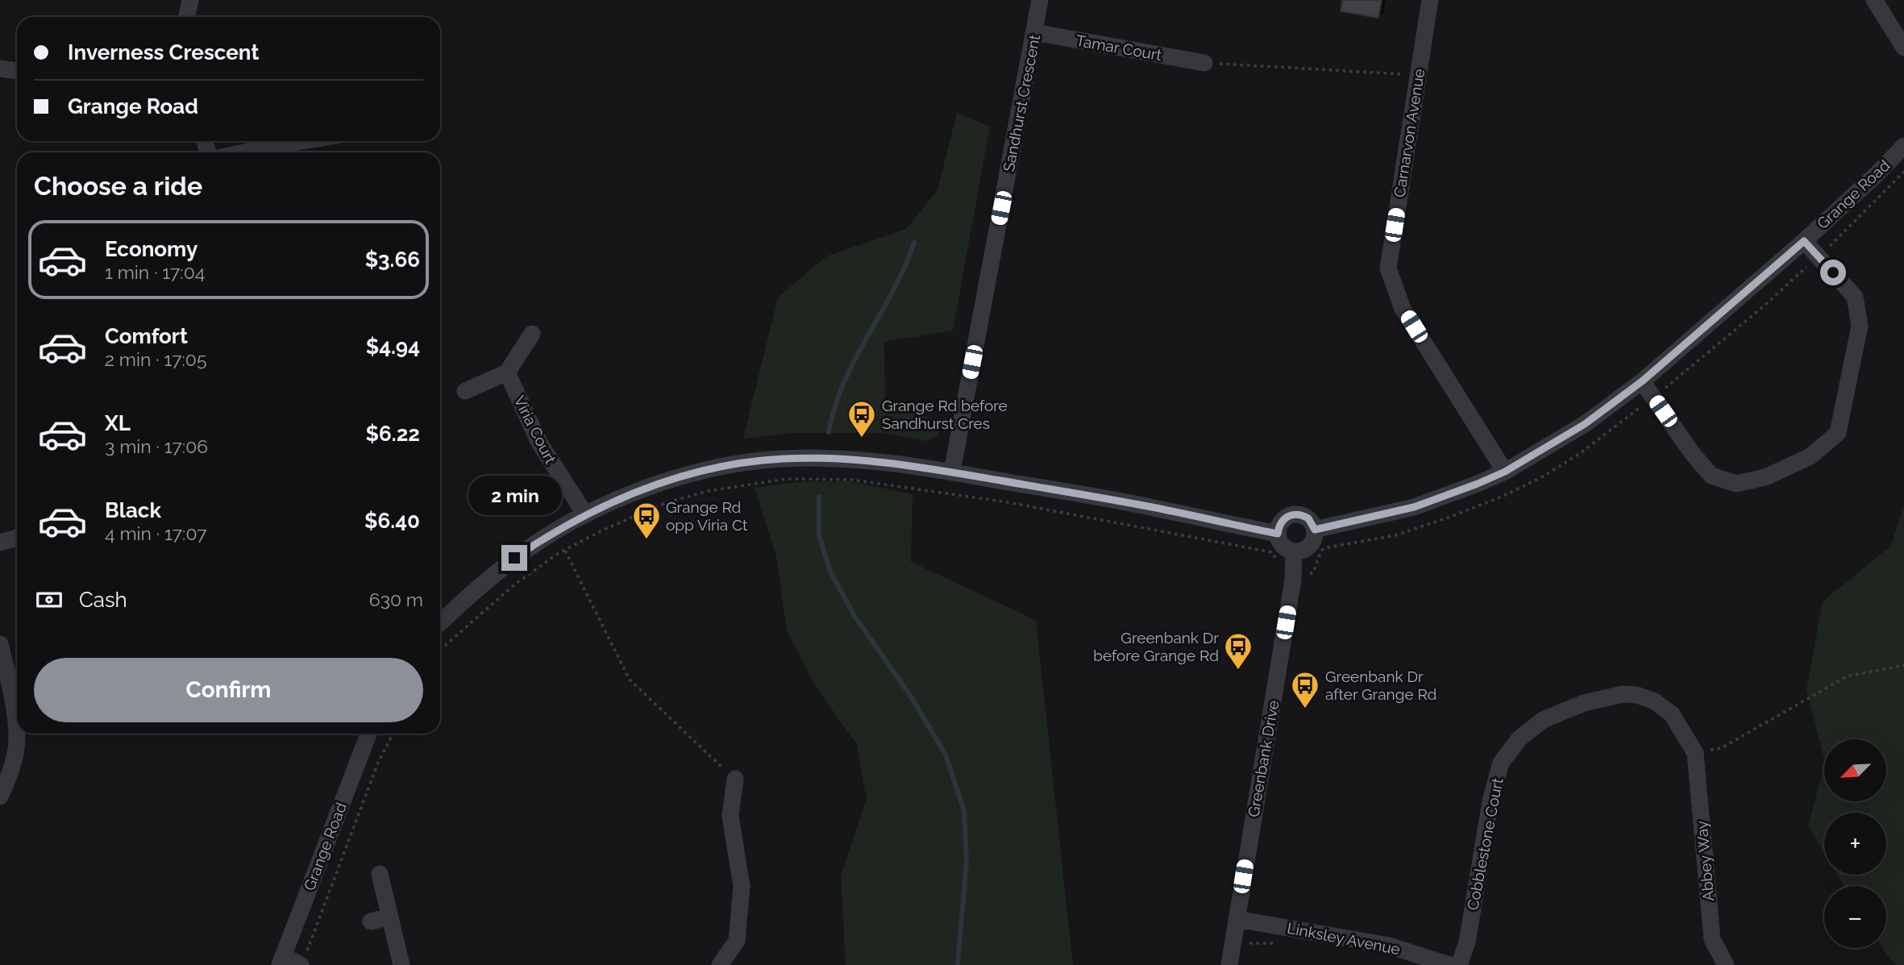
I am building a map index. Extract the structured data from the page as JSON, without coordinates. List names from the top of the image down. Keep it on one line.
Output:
{"streets":{"street":["Tamar Court","Sandhurst Crescent","Carnarvon Avenue","Grange Road","Viria Court","Greenbank Drive","Cobblestone Court","Abbey Way","Linksley Avenue"]},"crossings":[["Tamar Court","Sandhurst Crescent"],["Carnarvon Avenue","Grange Road"],["Grange Road","Greenbank Drive"],["Greenbank Drive","Linksley Avenue"],["Cobblestone Court","Abbey Way"]],"places":{"bus stop":["Grange Rd before Sandhurst Cres","Grange Rd opp Viria Ct","Greenbank Dr before Grange Rd","Greenbank Dr after Grange Rd"]},"north":"bottom left","page":{"banner":["Inverness Crescent","Grange Road"],"heading":"Choose a ride","list":[{"name":"Economy","note":"1 min · 17:04","value":"$3.66"},{"name":"Comfort","note":"2 min · 17:05","value":"$4.94"},{"name":"XL","note":"3 min · 17:06","value":"$6.22"},{"name":"Black","note":"4 min · 17:07","value":"$6.40"}],"bubble":"2 min","pay":["Cash","630 m"],"buttons":"Confirm","map_buttons":["+","−"]}}
